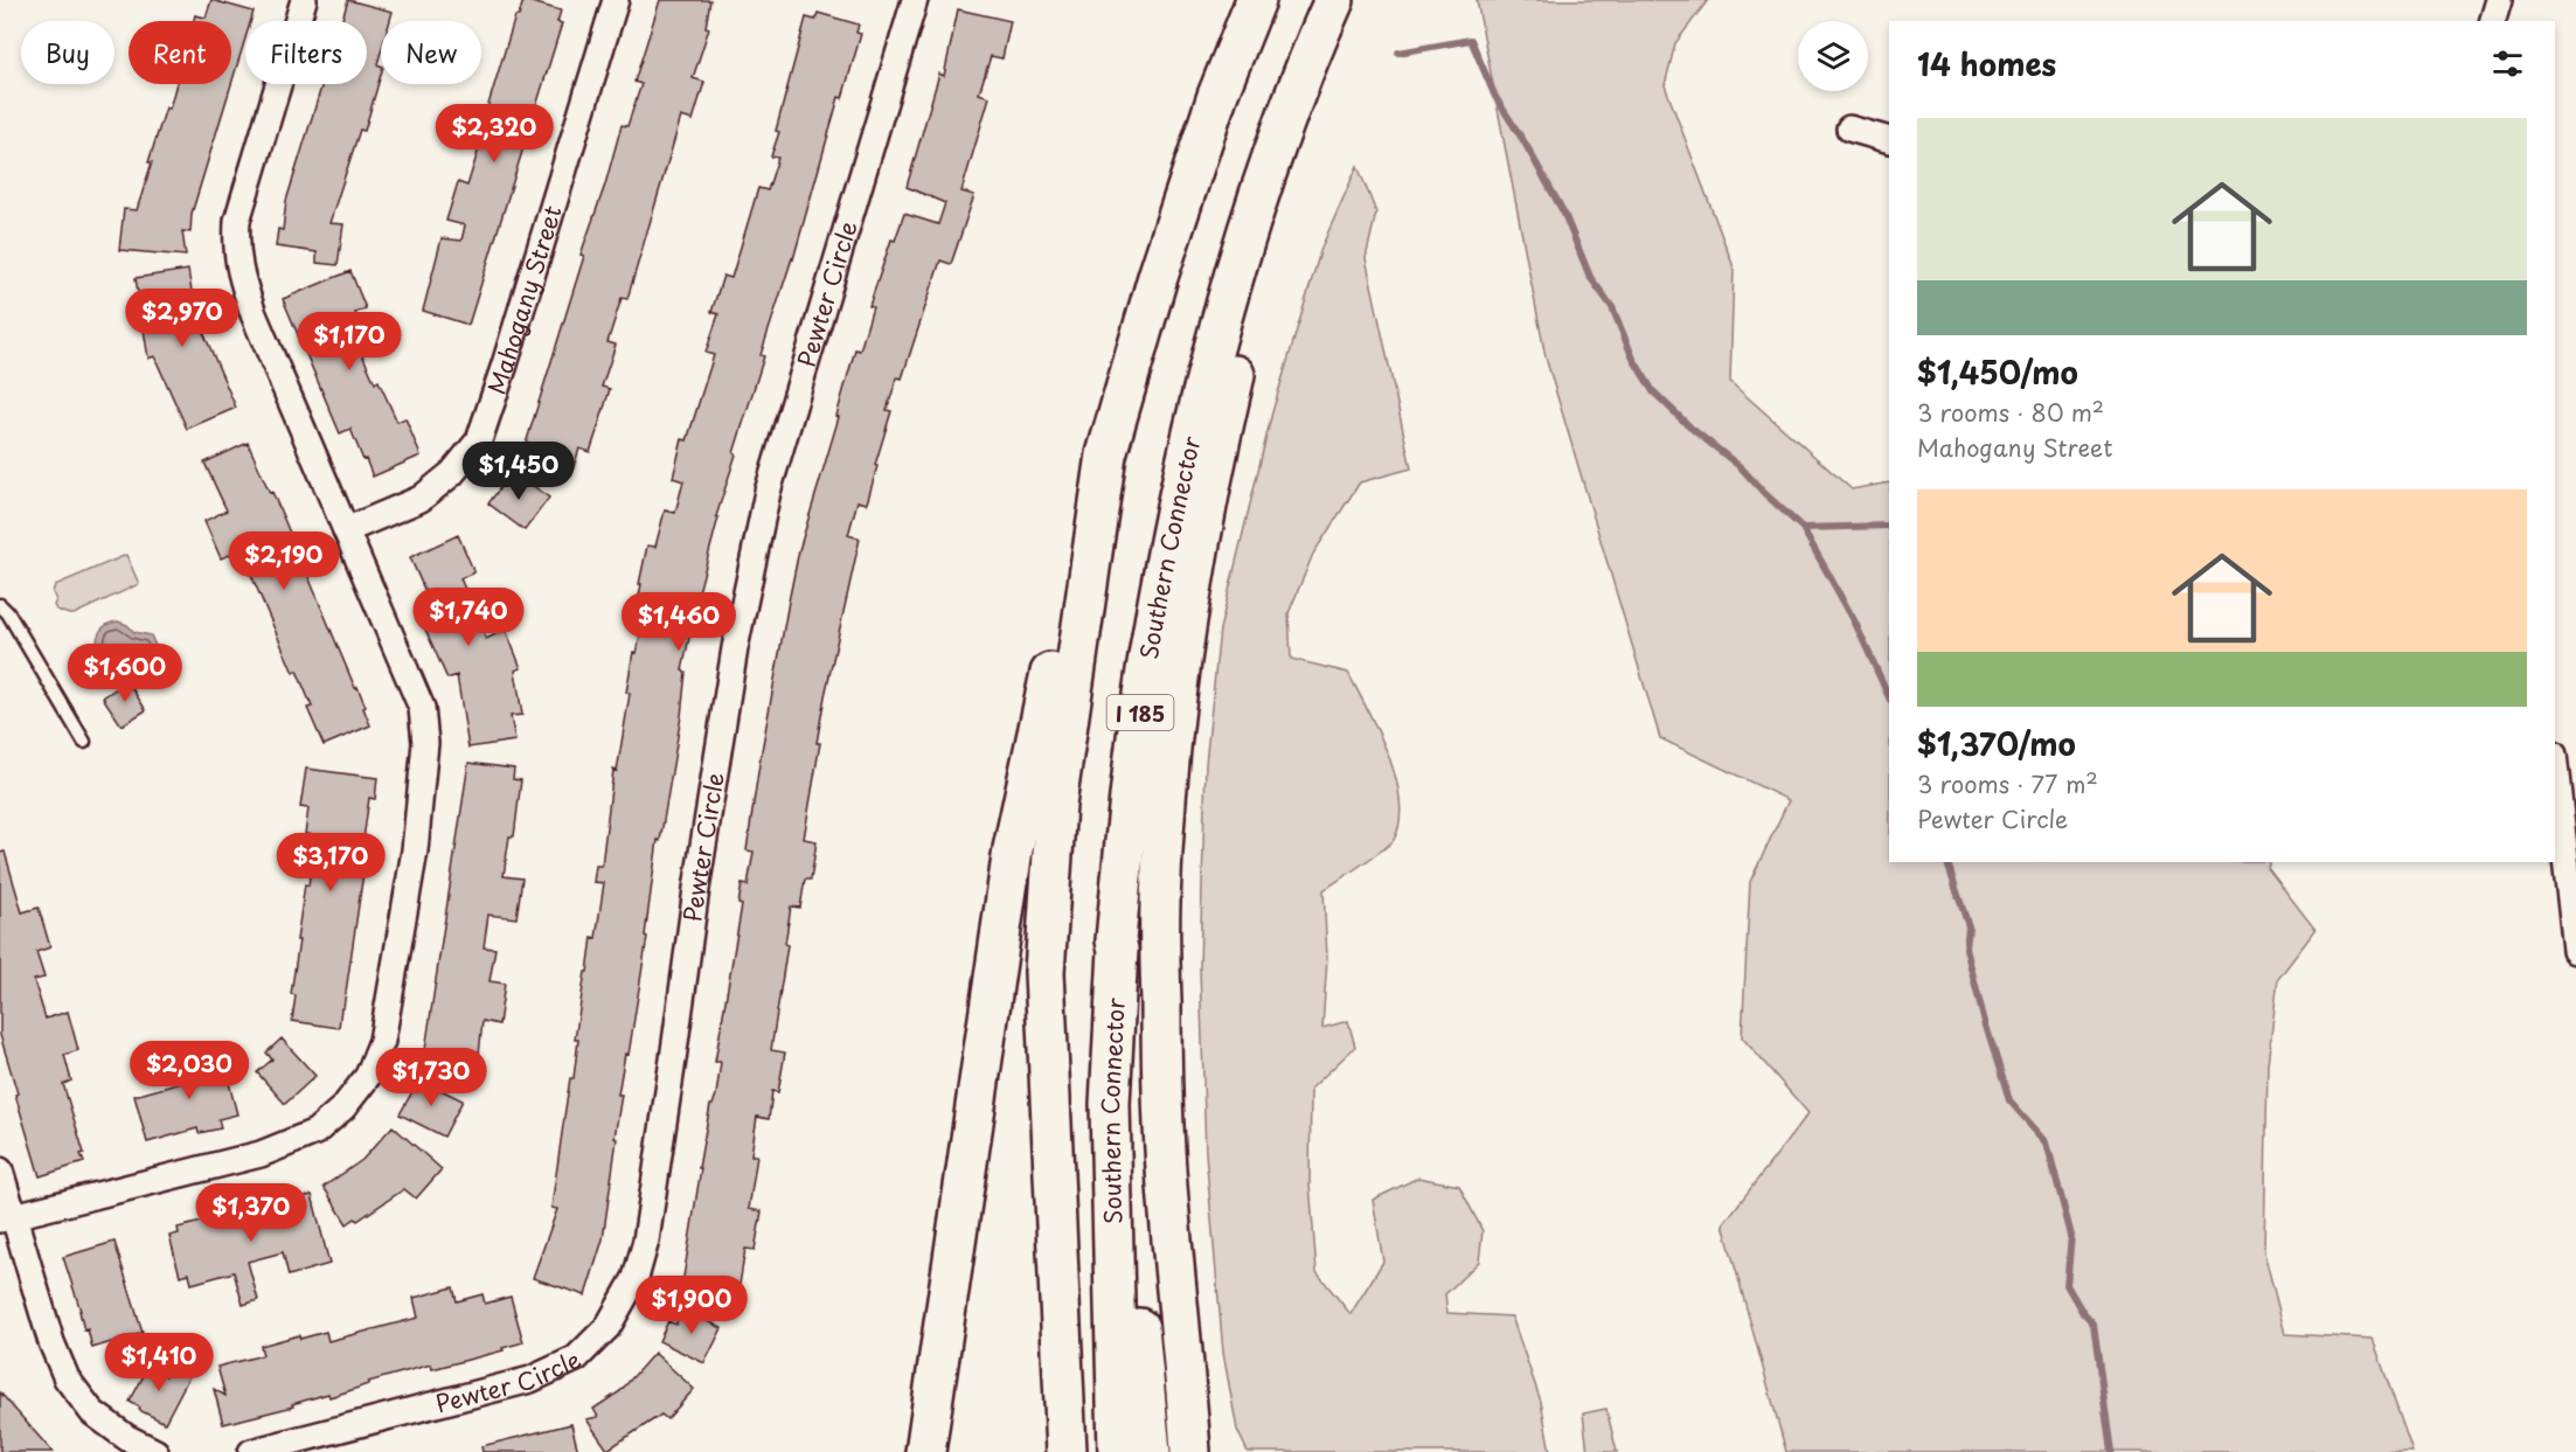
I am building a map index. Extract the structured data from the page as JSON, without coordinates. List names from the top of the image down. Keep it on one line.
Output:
{"streets":{"highway":["Southern Connector","I 185"],"street":["Pewter Circle","Mahogany Street"]},"page":{"chip":["Buy","Rent","Filters","New"],"heading":"14 homes","price":["$2,320","$2,970","$1,170","$1,450","$2,190","$1,740","$1,460","$1,600","$3,170","$2,030","$1,730","$1,370","$1,900","$1,410"],"list":[{"name":"$1,450/mo","note":"3 rooms · 80 m² · Mahogany Street"},{"name":"$1,370/mo","note":"3 rooms · 77 m² · Pewter Circle"}]}}
